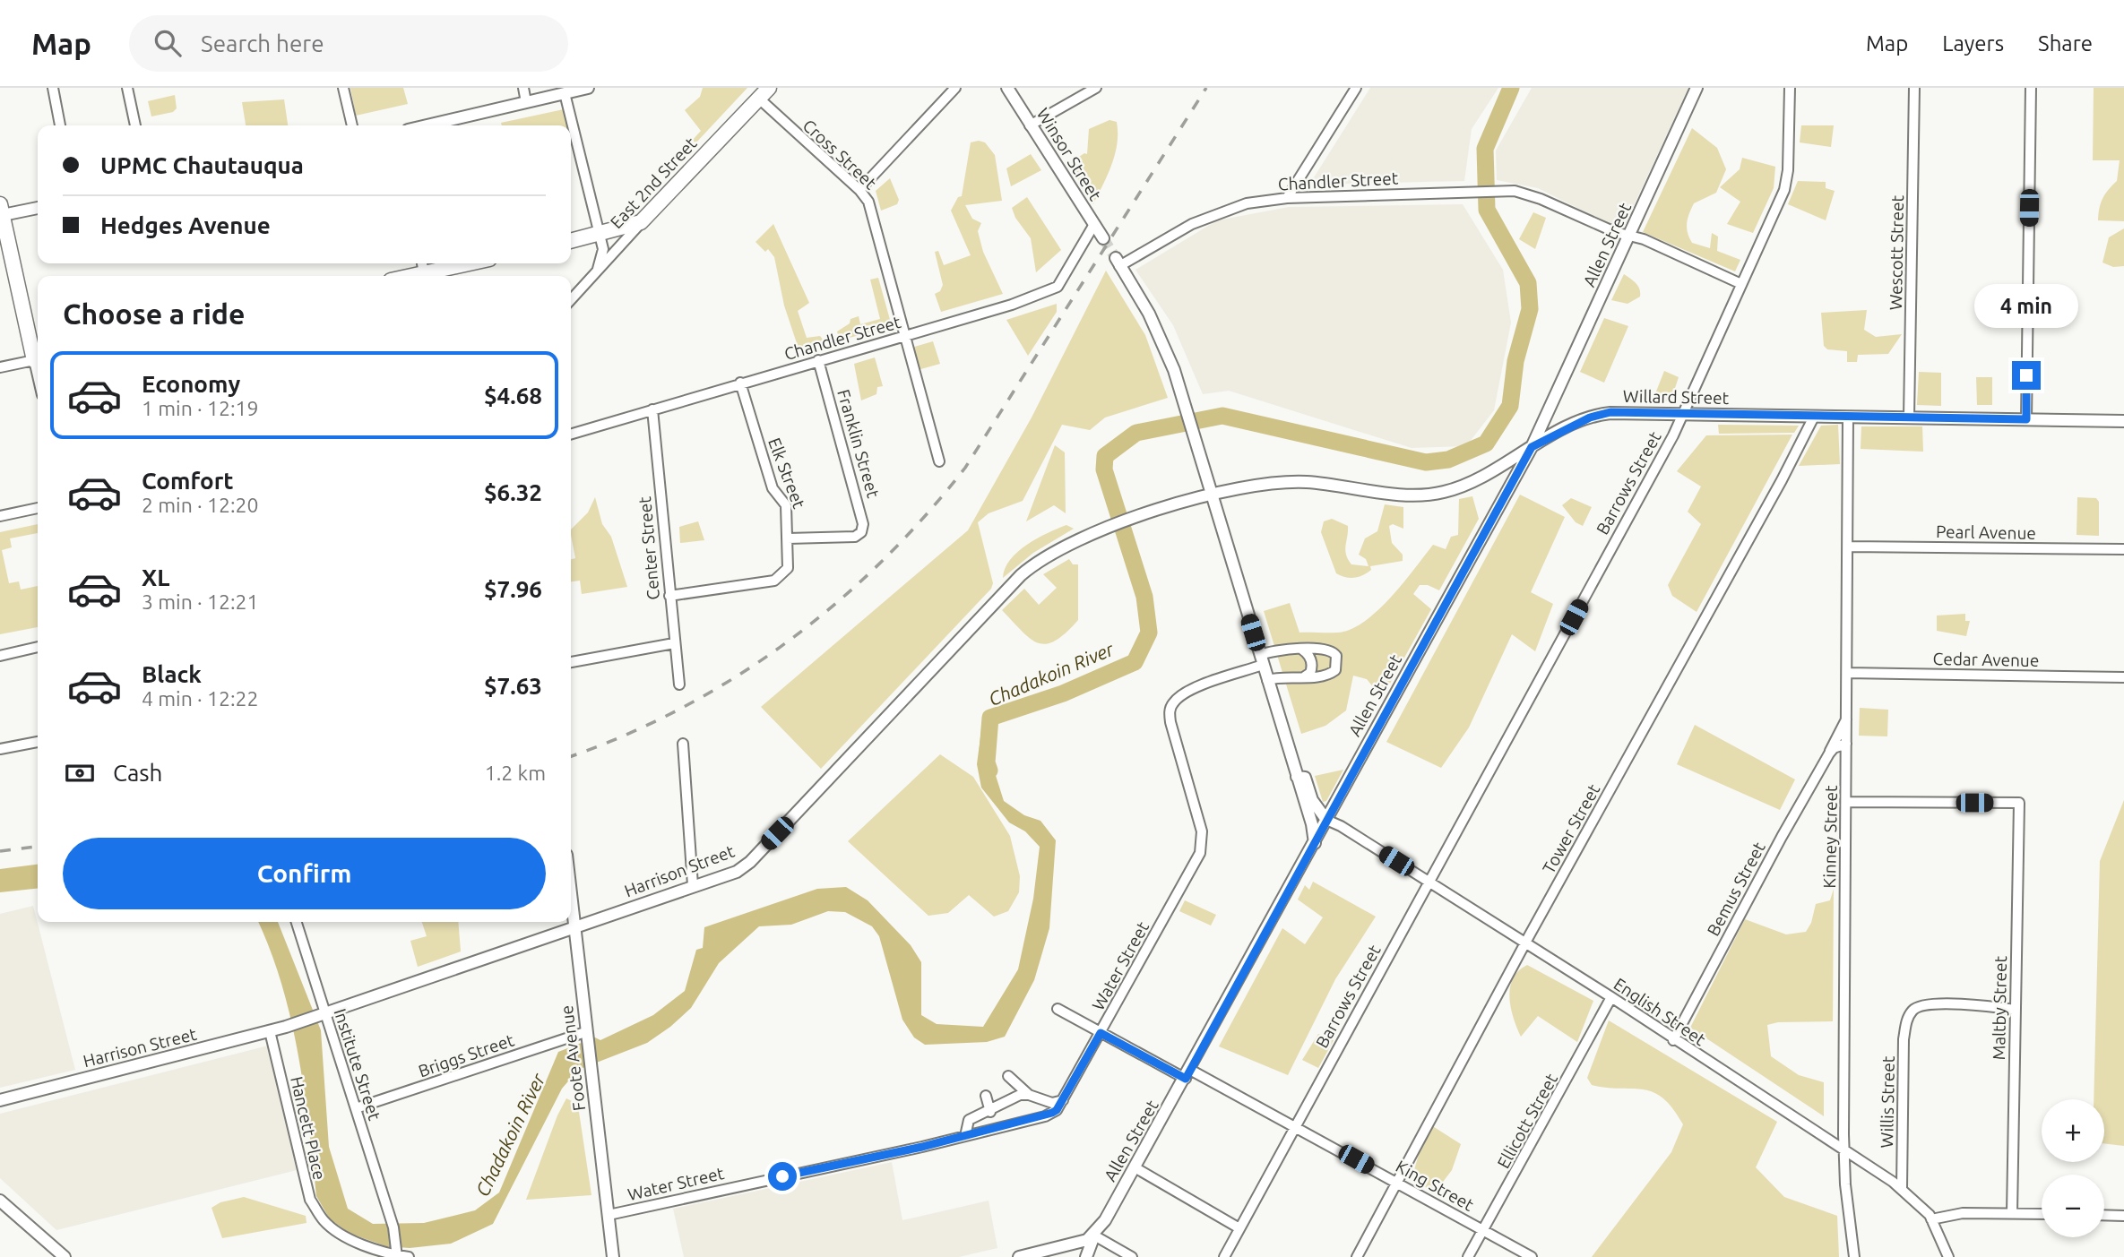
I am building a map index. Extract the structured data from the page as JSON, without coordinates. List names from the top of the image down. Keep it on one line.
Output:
{"streets":{"main road":["East 2nd Street"],"street":["Cross Street","Winsor Street","Chandler Street","Allen Street","Wescott Street","Willard Street","Franklin Street","Elk Street","Barrows Street","Pearl Avenue","Center Street","Cedar Avenue","Tower Street","Kinney Street","Harrison Street","Bemus Street","Water Street","Maltby Street","English Street","Briggs Street","Foote Avenue","Institute Street","Willis Street","Ellicott Street","Hancett Place","King Street"]},"crossings":[["Cross Street","Chandler Street"],["Cross Street","East 2nd Street"],["Winsor Street","Chandler Street"],["Chandler Street","Allen Street"],["Chandler Street","Franklin Street"],["Chandler Street","Elk Street"],["Chandler Street","Center Street"],["Allen Street","Willard Street"],["Allen Street","English Street"],["Allen Street","King Street"],["Wescott Street","Willard Street"],["Willard Street","Barrows Street"],["Willard Street","Tower Street"],["Willard Street","Kinney Street"],["Willard Street","Harrison Street"],["Franklin Street","Elk Street"],["Barrows Street","English Street"],["Barrows Street","King Street"],["Pearl Avenue","Kinney Street"],["Cedar Avenue","Kinney Street"],["Tower Street","English Street"],["Tower Street","King Street"],["Kinney Street","Bemus Street"],["Kinney Street","Maltby Street"],["Kinney Street","English Street"],["Harrison Street","Foote Avenue"],["Harrison Street","Institute Street"],["Harrison Street","Hancett Place"],["Bemus Street","English Street"],["Water Street","Foote Avenue"],["Water Street","King Street"],["Maltby Street","Willis Street"],["English Street","Willis Street"],["English Street","Ellicott Street"],["Briggs Street","Foote Avenue"],["Briggs Street","Institute Street"],["Institute Street","Hancett Place"],["Ellicott Street","King Street"]],"water":["Chadakoin River"],"page":{"header":"Map","search":"Search here","nav":["Map","Layers","Share"],"banner":["UPMC Chautauqua","Hedges Avenue"],"heading":"Choose a ride","bubble":"4 min","list":[{"name":"Economy","note":"1 min · 12:19","value":"$4.68"},{"name":"Comfort","note":"2 min · 12:20","value":"$6.32"},{"name":"XL","note":"3 min · 12:21","value":"$7.96"},{"name":"Black","note":"4 min · 12:22","value":"$7.63"}],"pay":["Cash","1.2 km"],"buttons":"Confirm","map_buttons":["+","−"]}}
